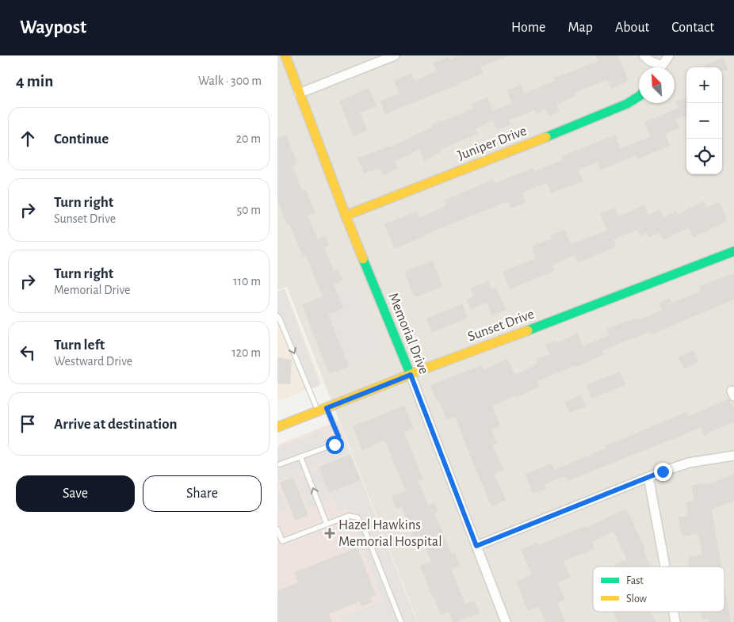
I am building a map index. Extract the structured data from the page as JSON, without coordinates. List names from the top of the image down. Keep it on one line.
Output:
{"streets":{"street":["Juniper Drive","Sunset Drive","Memorial Drive"]},"crossings":[["Juniper Drive","Memorial Drive"],["Sunset Drive","Memorial Drive"]],"places":{"health":["Hazel Hawkins Memorial Hospital"]},"legend":["Fast","Slow"],"north":"top left","page":{"header":"Waypost","nav":["Home","Map","About","Contact"],"heading":["4 min","Walk · 300 m"],"map_buttons":["+","−"],"list":[["Continue","20 m"],["Turn right","Sunset Drive","50 m"],["Turn right","Memorial Drive","110 m"],["Turn left","Westward Drive","120 m"],"Arrive at destination"],"buttons":["Save","Share"]}}
